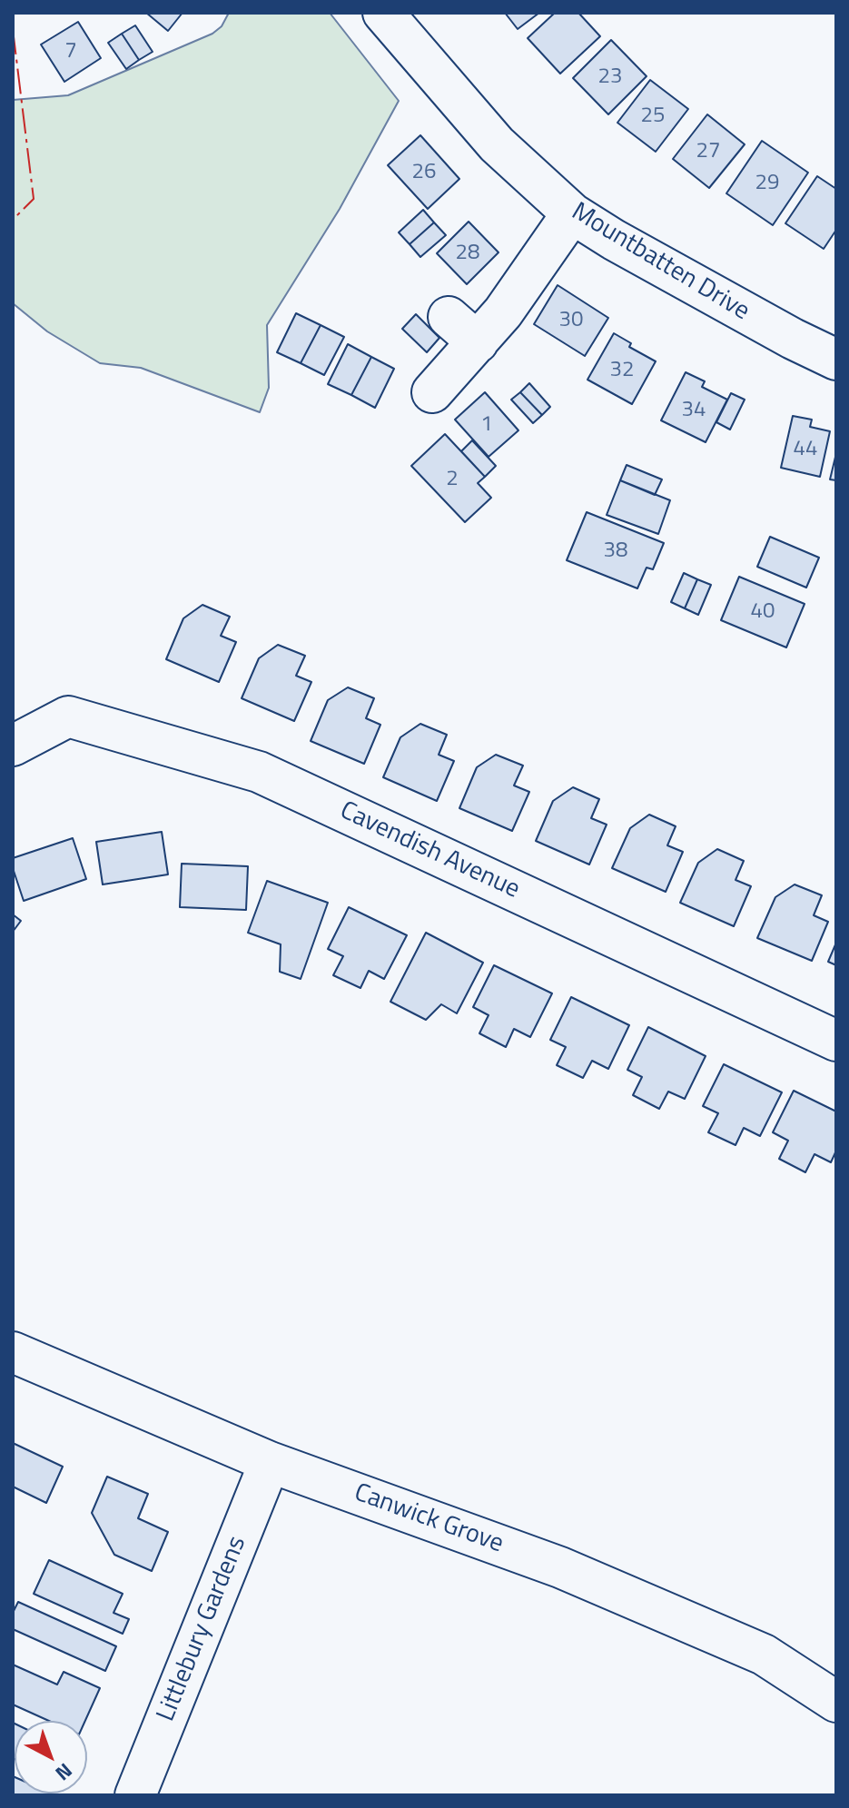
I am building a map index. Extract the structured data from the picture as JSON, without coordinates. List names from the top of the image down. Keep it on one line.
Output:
{"streets":{"street":["Mountbatten Drive","Cavendish Avenue","Canwick Grove","Littlebury Gardens"]},"crossings":[["Canwick Grove","Littlebury Gardens"]],"house_numbers":["7","23","25","27","26","29","28","30","32","34","1","44","2","38","40"],"north":"bottom right"}
